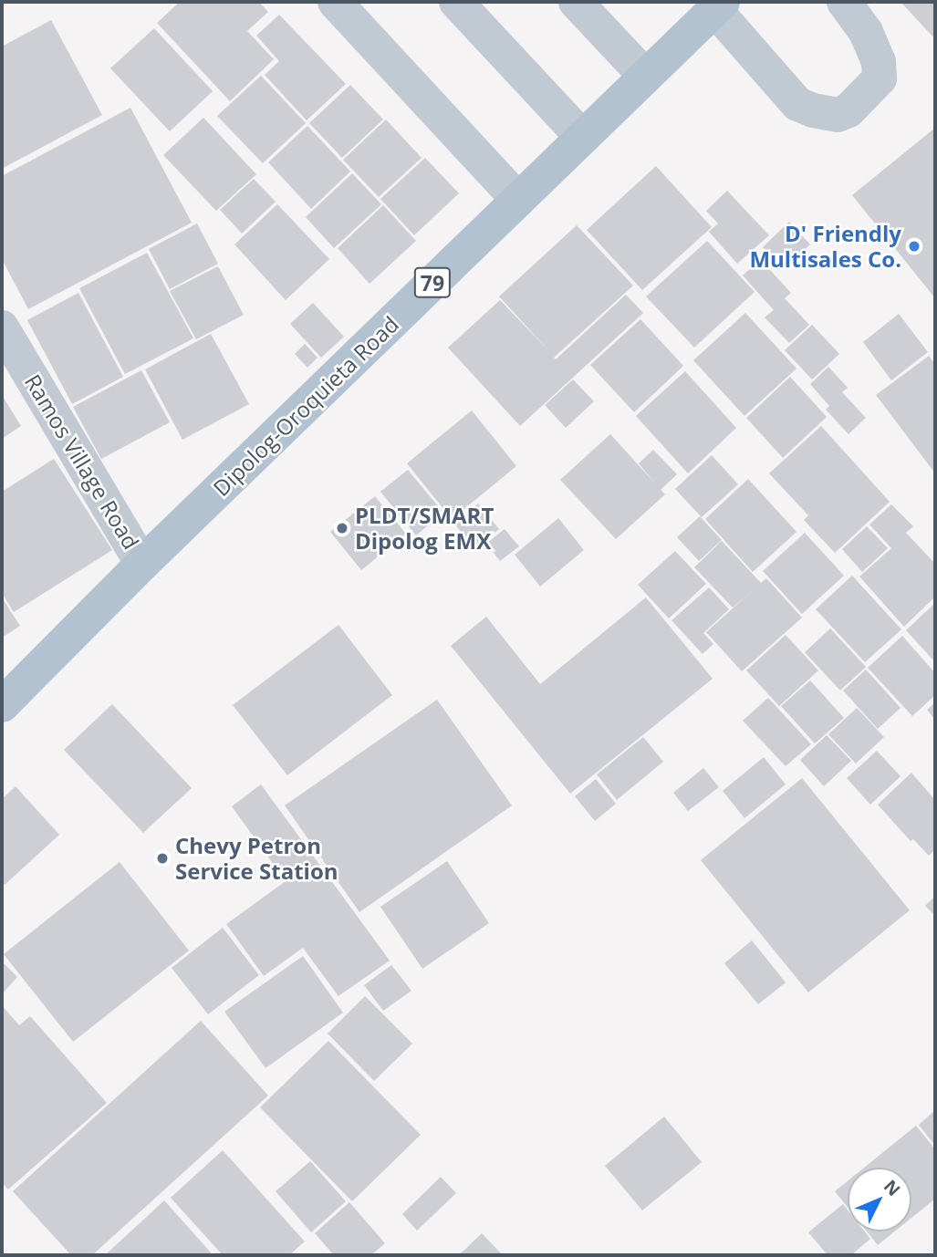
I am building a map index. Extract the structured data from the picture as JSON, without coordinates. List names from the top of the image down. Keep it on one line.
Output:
{"streets":{"main road":["79","Dipolog-Oroquieta Road"],"street":["Ramos Village Road"]},"crossings":[["Dipolog-Oroquieta Road","Ramos Village Road"]],"places":["D' Friendly Multisales Co.","PLDT/SMART Dipolog EMX","Chevy Petron Service Station"],"north":"top right"}
